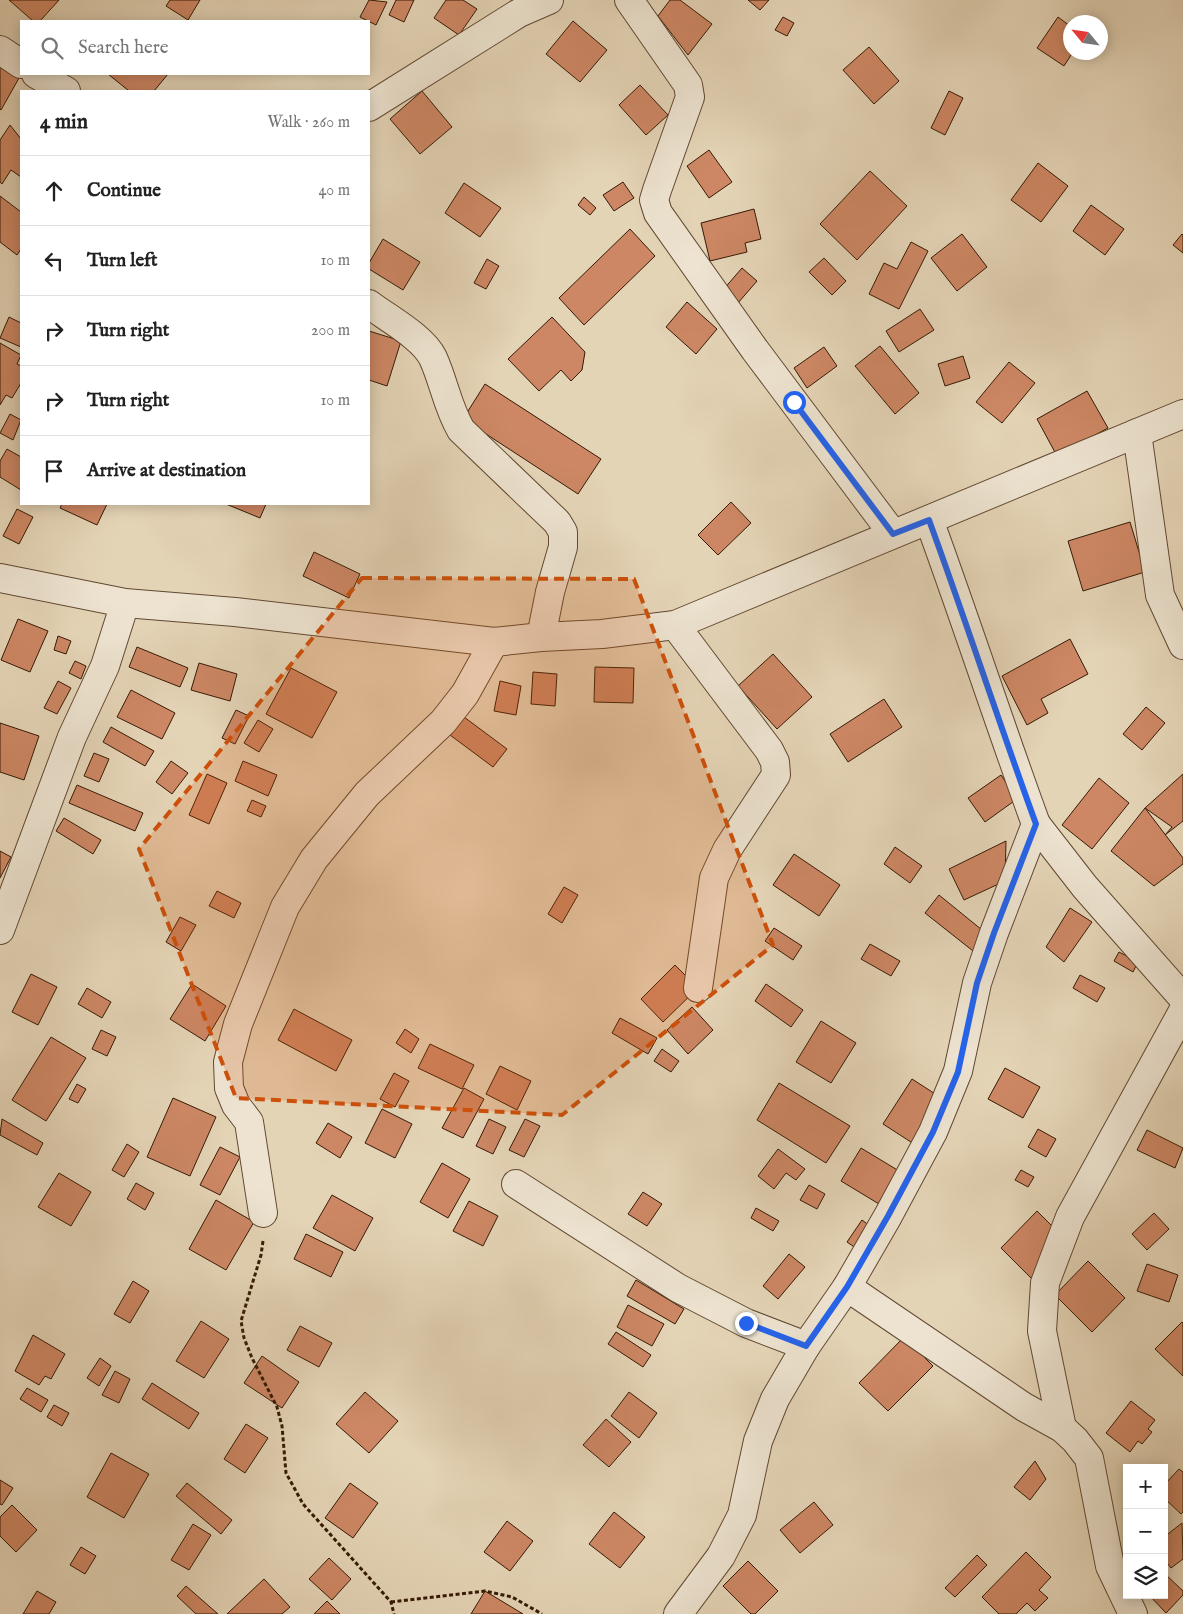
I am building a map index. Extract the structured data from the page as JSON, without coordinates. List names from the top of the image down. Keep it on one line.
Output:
{"north":"top left","page":{"search":"Search here","heading":["4 min","Walk · 260 m"],"list":[["Continue","40 m"],["Turn left","10 m"],["Turn right","200 m"],["Turn right","10 m"],"Arrive at destination"],"map_buttons":["+","−"]}}
